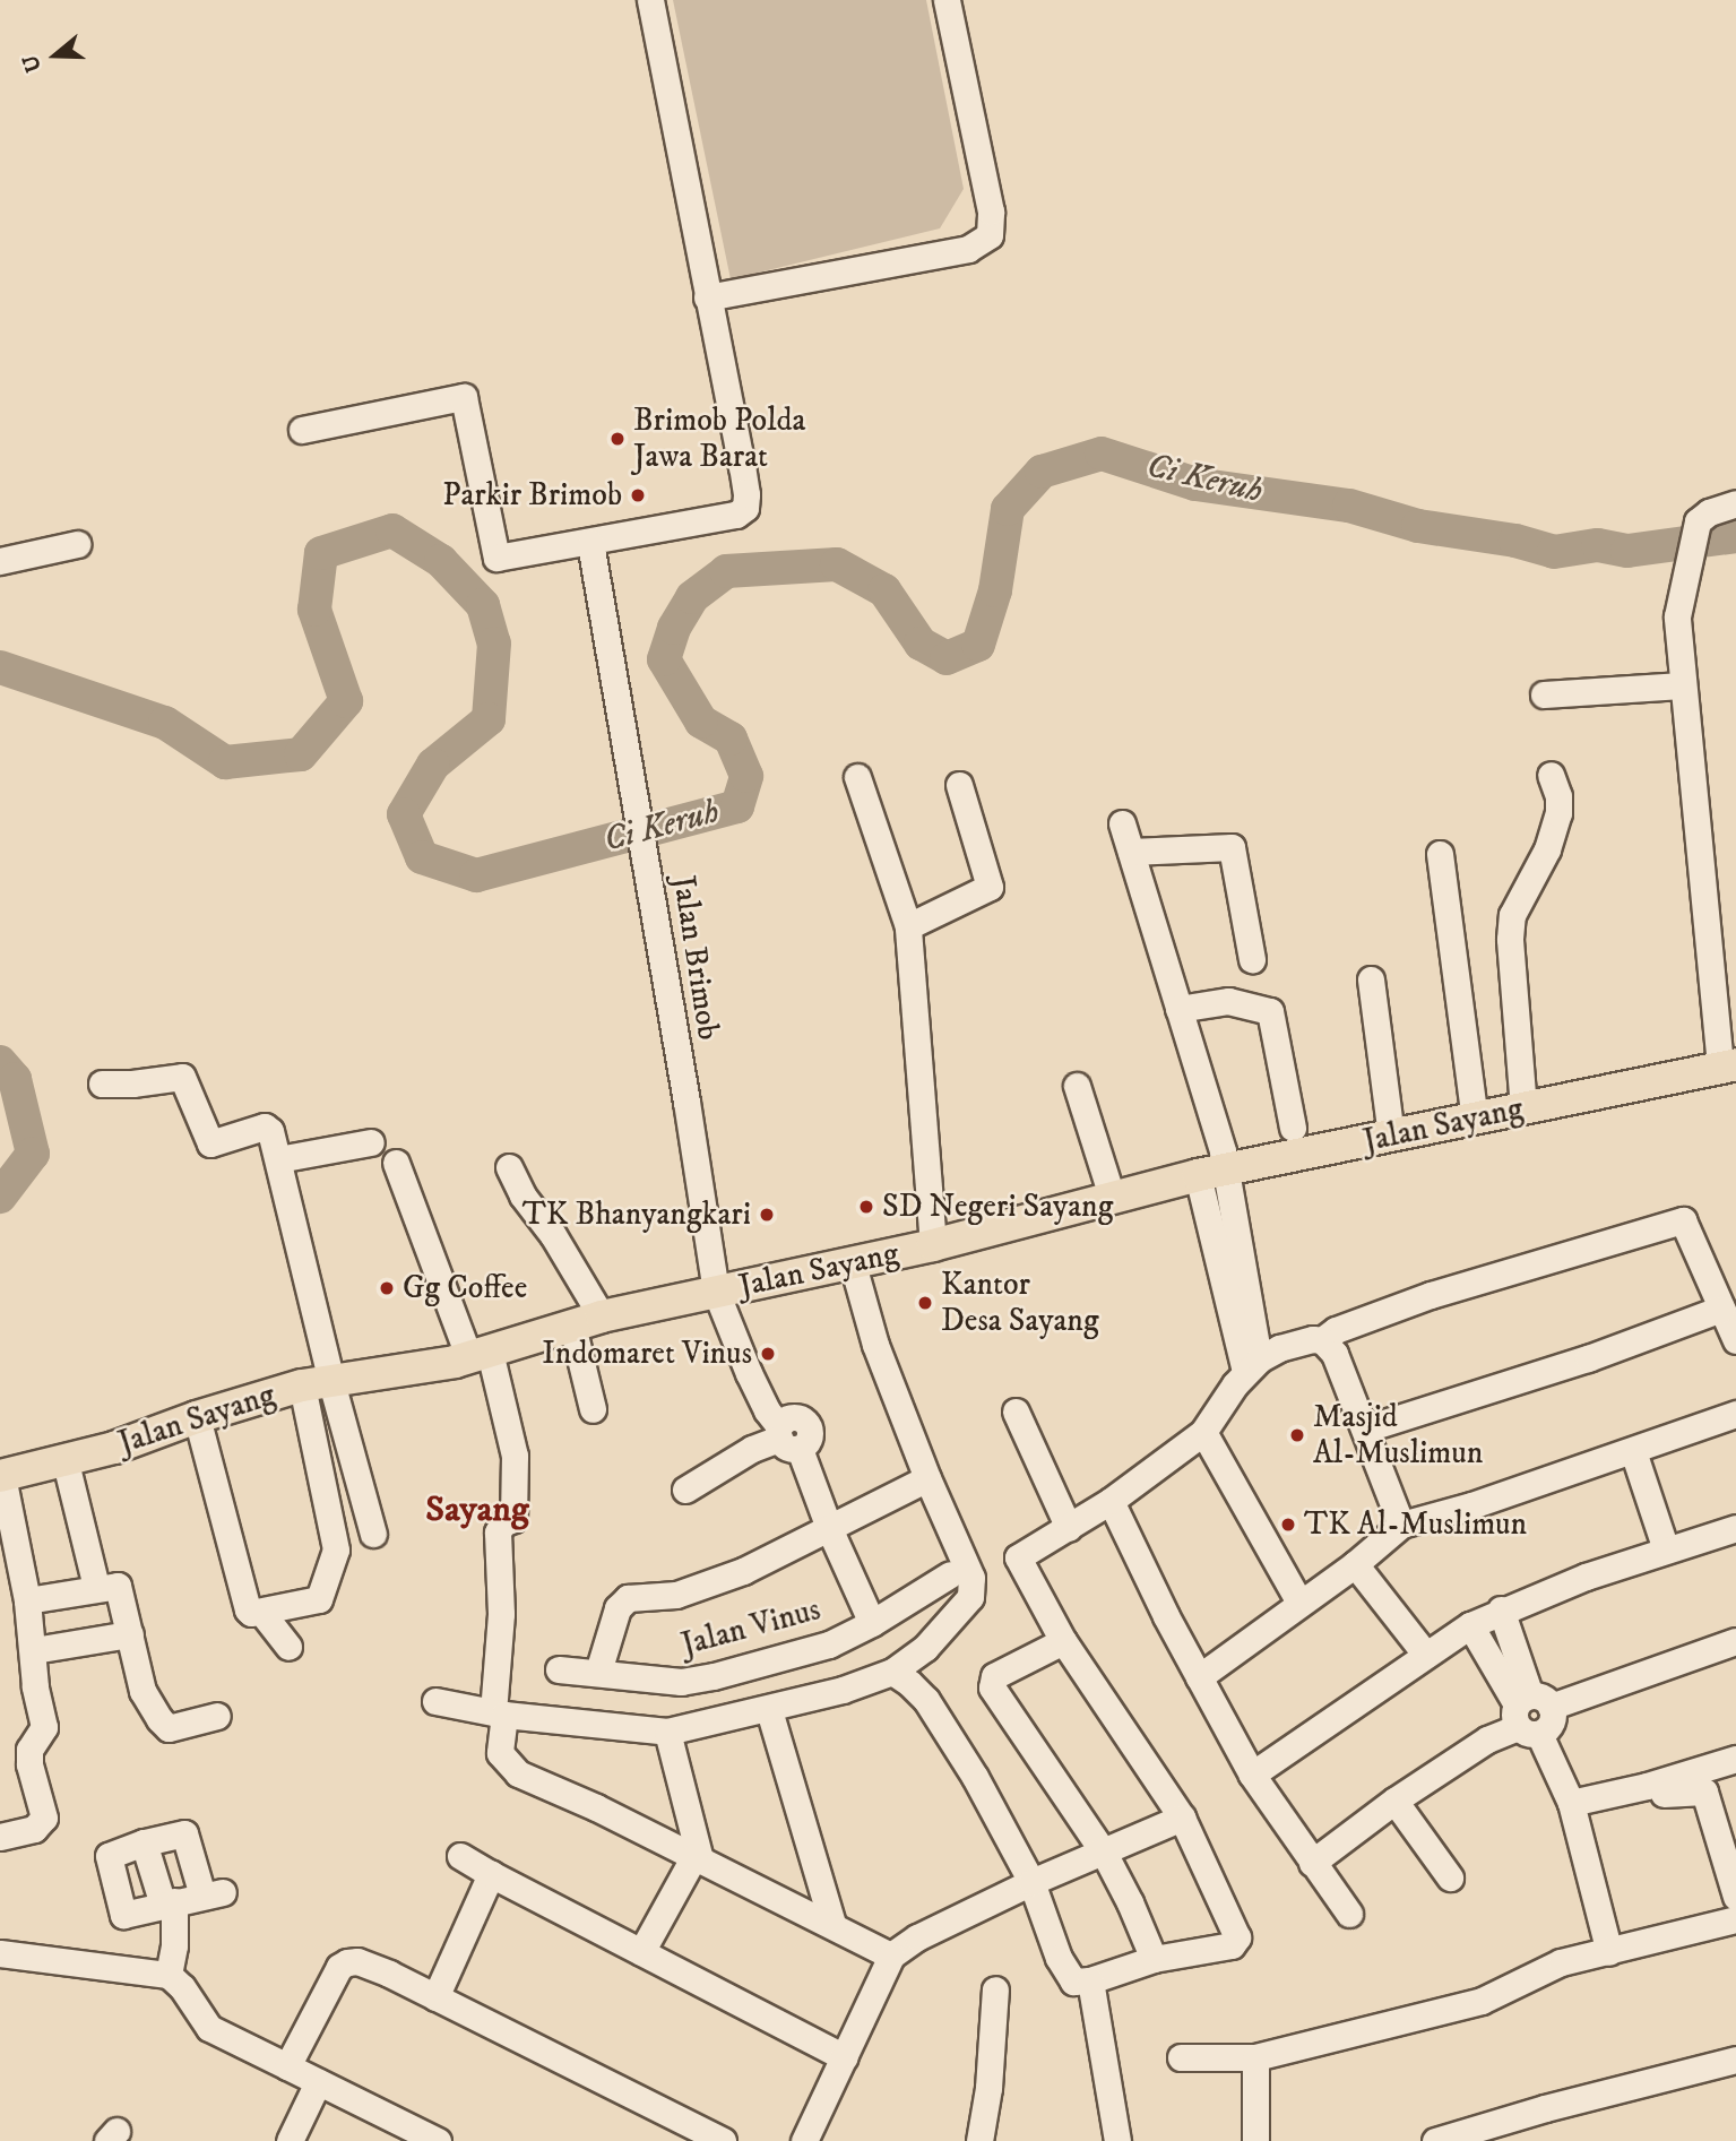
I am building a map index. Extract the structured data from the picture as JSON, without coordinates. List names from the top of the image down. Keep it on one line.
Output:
{"streets":{"main road":["Jalan Sayang"],"street":["Jalan Brimob","Jalan Vinus"]},"crossings":[["Jalan Brimob","Jalan Sayang"],["Jalan Brimob","Jalan Vinus"],["Jalan Sayang","Jalan Vinus"]],"districts":["Sayang"],"water":["Ci Keruh"],"places":["Brimob Polda Jawa Barat","Parkir Brimob","SD Negeri Sayang","TK Bhanyangkari","Gg Coffee","Kantor Desa Sayang","Indomaret Vinus","Masjid Al-Muslimun","TK Al-Muslimun"],"north":"left"}
